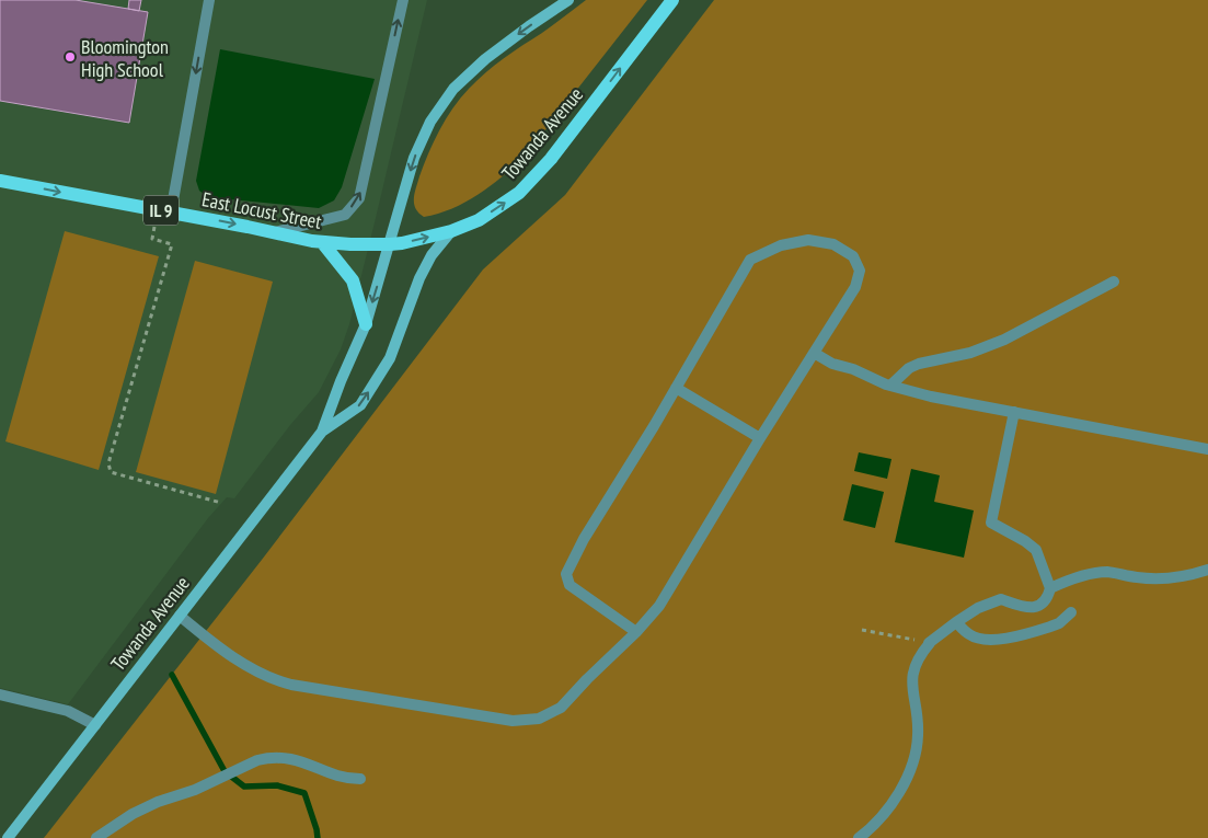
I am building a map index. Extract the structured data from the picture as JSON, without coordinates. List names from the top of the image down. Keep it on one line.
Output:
{"streets":{"main road":["Towanda Avenue","IL 9","East Locust Street"]},"crossings":[["Towanda Avenue","East Locust Street"]],"one_way":["East Locust Street"],"places":["Bloomington High School"]}
